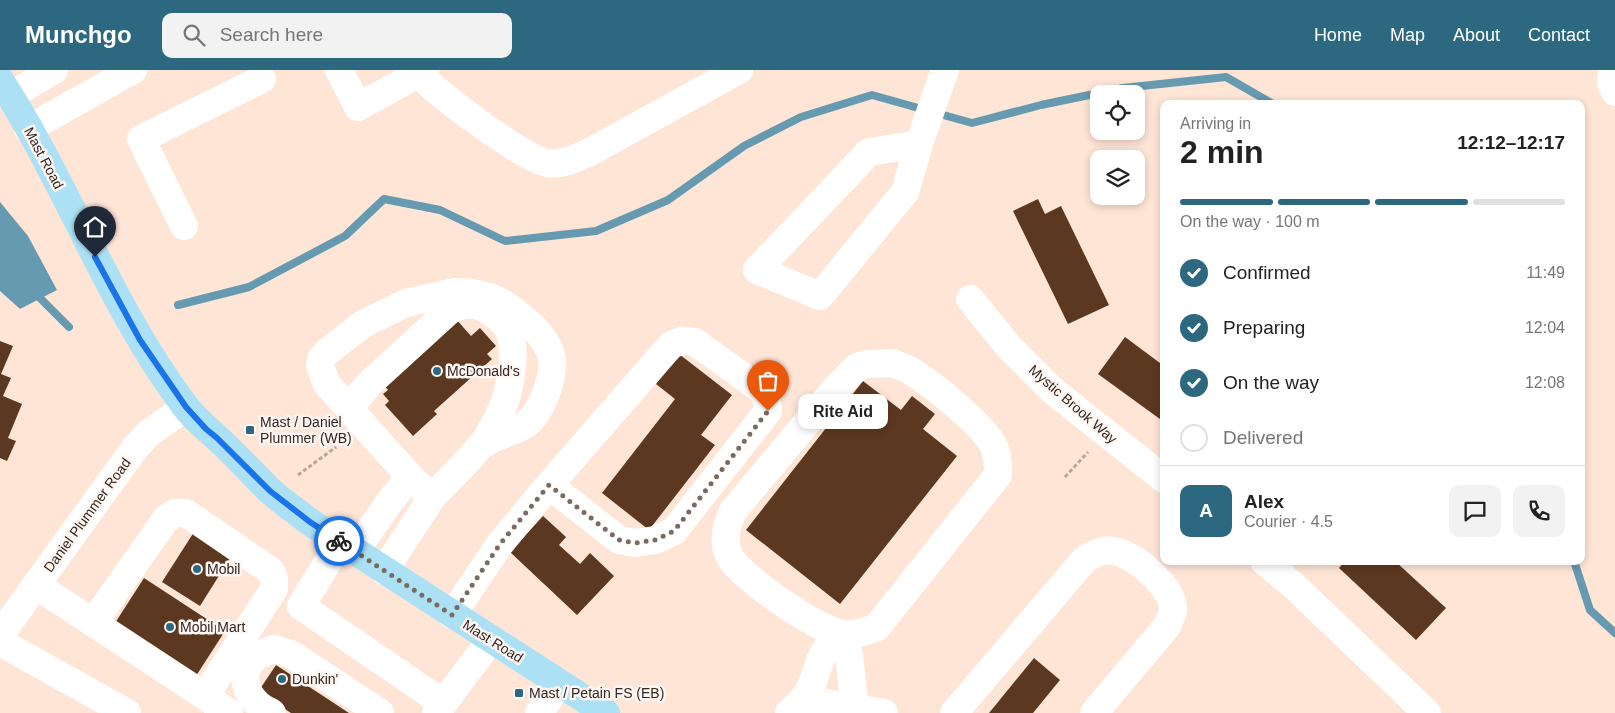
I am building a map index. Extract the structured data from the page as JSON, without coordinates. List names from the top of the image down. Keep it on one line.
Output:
{"streets":{"main road":["Mast Road"],"street":["Mystic Brook Way","Daniel Plummer Road"]},"crossings":[["Mast Road","Daniel Plummer Road"]],"places":{"other":["McDonald's","Rite Aid","Mobil","Mobil Mart","Dunkin'"],"transit":["Mast / Daniel Plummer (WB)","Mast / Petain FS (EB)"]},"page":{"header":"Munchgo","search":"Search here","nav":["Home","Map","About","Contact"],"heading":["2 min","Arriving in","12:12–12:17"],"panel":["Alex","Courier · 4.5"],"bar":"On the way · 100 m","list":[["Confirmed","11:49"],["Preparing","12:04"],["On the way","12:08"],"Delivered"],"bubble":"Rite Aid","round":"A"}}
